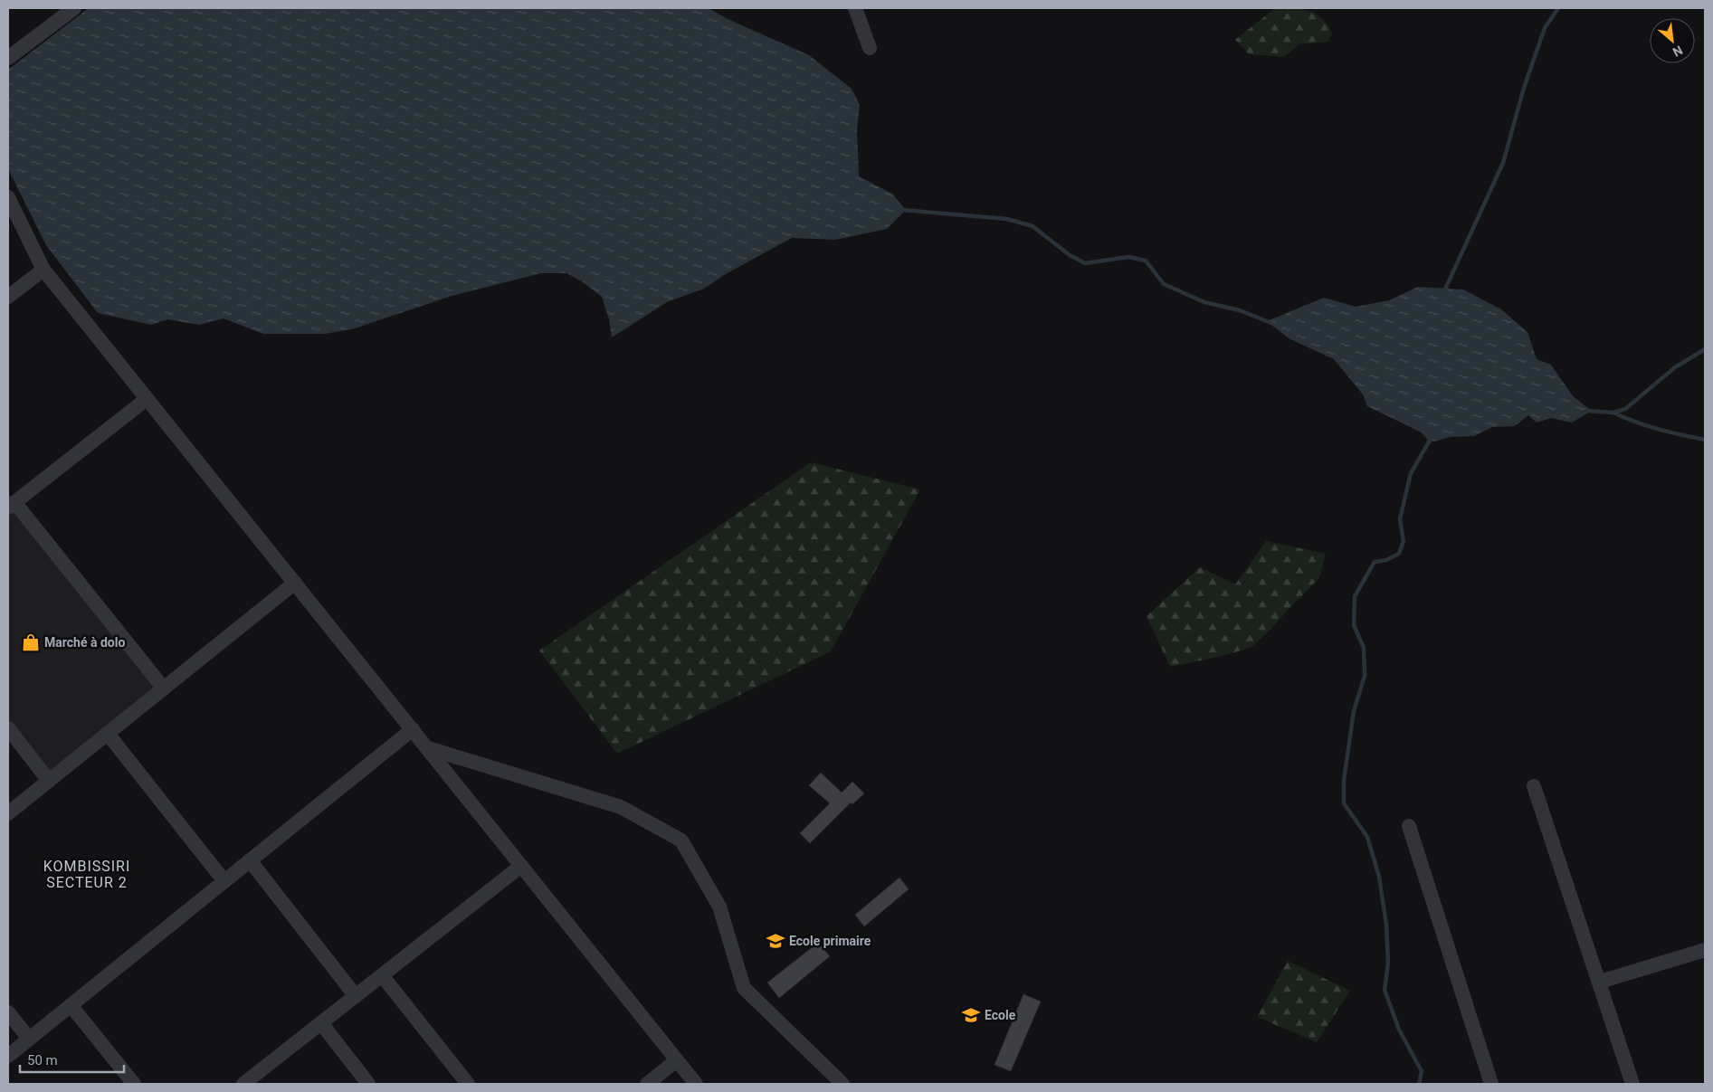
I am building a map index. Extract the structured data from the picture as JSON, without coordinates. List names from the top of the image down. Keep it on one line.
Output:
{"districts":["KOMBISSIRI SECTEUR 2"],"places":{"shop":["Marché à dolo"],"school or university":["Ecole primaire","Ecole"]},"scale_bar":"50 m","north":"bottom right"}
